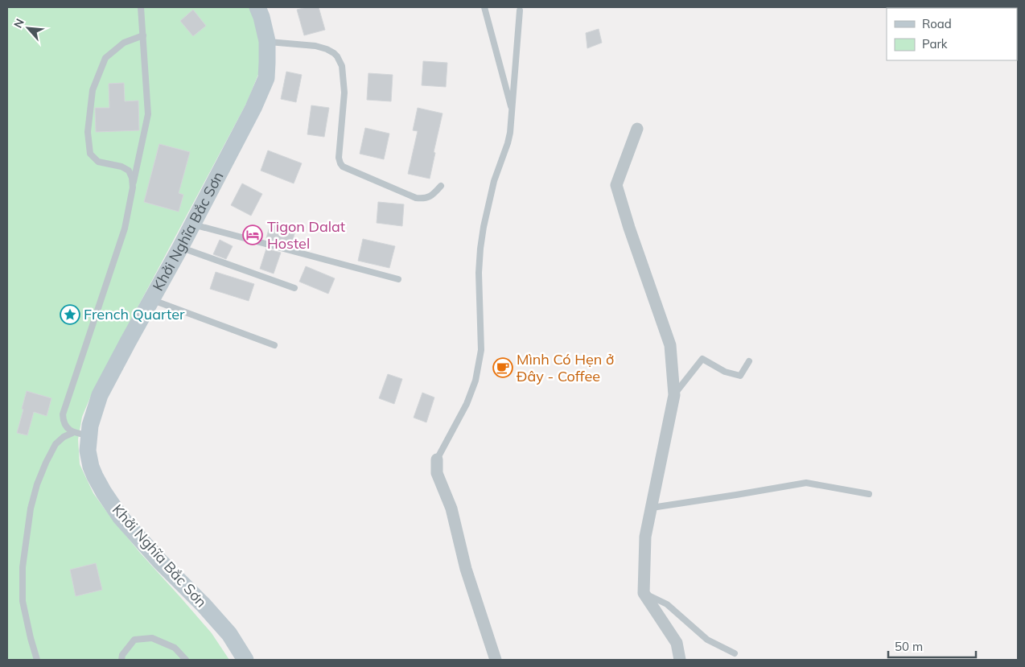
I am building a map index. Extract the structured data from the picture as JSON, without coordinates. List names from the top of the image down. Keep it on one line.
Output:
{"streets":{"street":["Khởi Nghĩa Bắc Sơn"]},"places":{"hotel":["Tigon Dalat Hostel"],"place":["French Quarter"],"cafe":["Mình Có Hẹn ở Đây - Coffee"]},"legend":["Road","Park"],"scale_bar":"50 m","north":"top left"}
